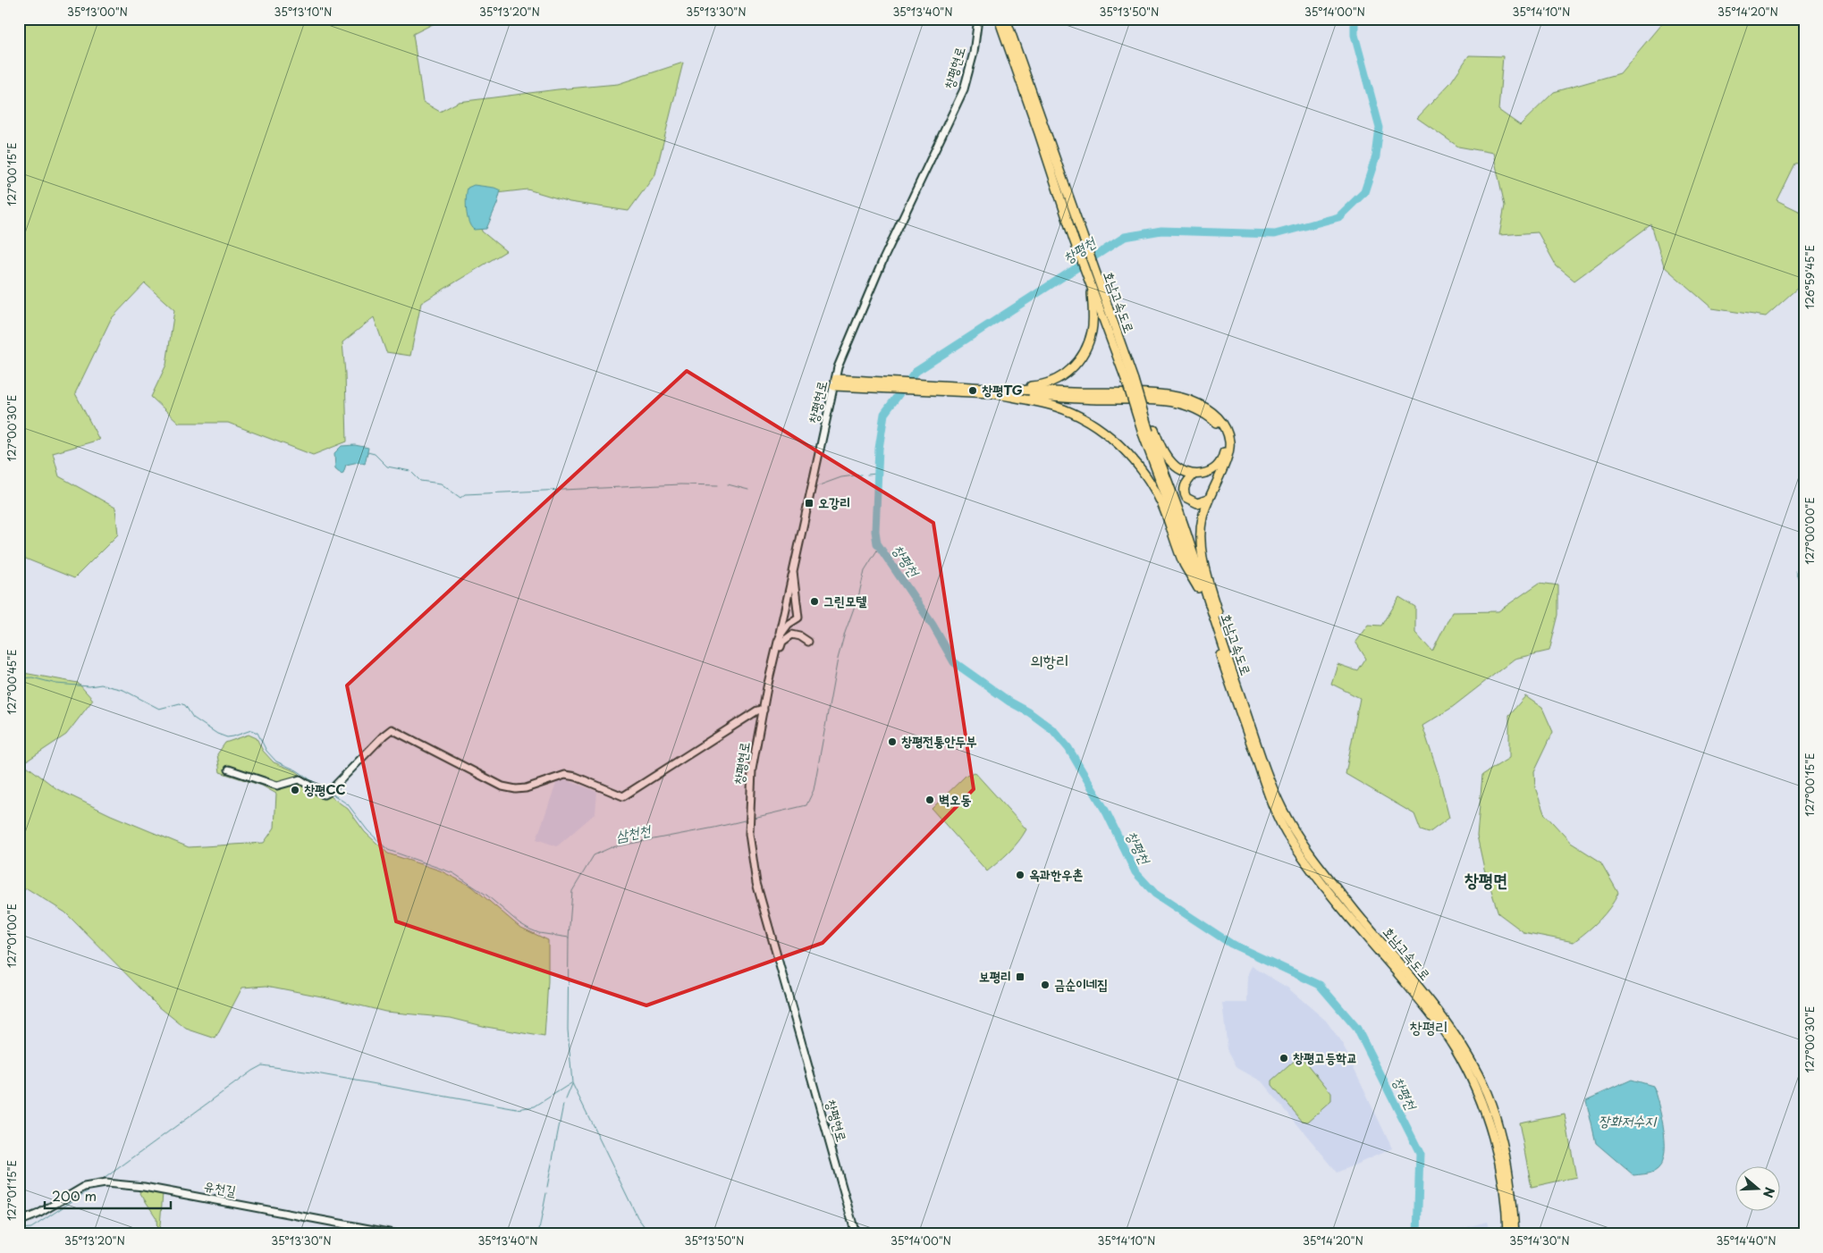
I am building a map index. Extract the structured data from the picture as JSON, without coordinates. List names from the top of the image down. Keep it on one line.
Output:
{"streets":{"highway":["호남고속도로"],"main road":["창평현로","유천길"]},"districts":["의항리","창평면","창평리"],"water":["창평천","삼천천","장화저수지"],"places":{"other":["창평TG","그린모텔","창평전통안두부","창평CC","벽오동","옥과한우촌","금순이네집","창평고등학교"],"transit":["오강리","보평리"]},"scale_bar":"200 m","north":"right","coordinates":["35°13'00\"N","35°13'10\"N","35°13'20\"N","35°13'30\"N","35°13'40\"N","35°13'50\"N","35°14'00\"N","35°14'10\"N","35°14'20\"N","127°00'15\"E","126°59'45\"E","127°00'30\"E","127°00'00\"E","127°00'45\"E","127°01'00\"E","127°01'15\"E","35°14'30\"N","35°14'40\"N"]}
